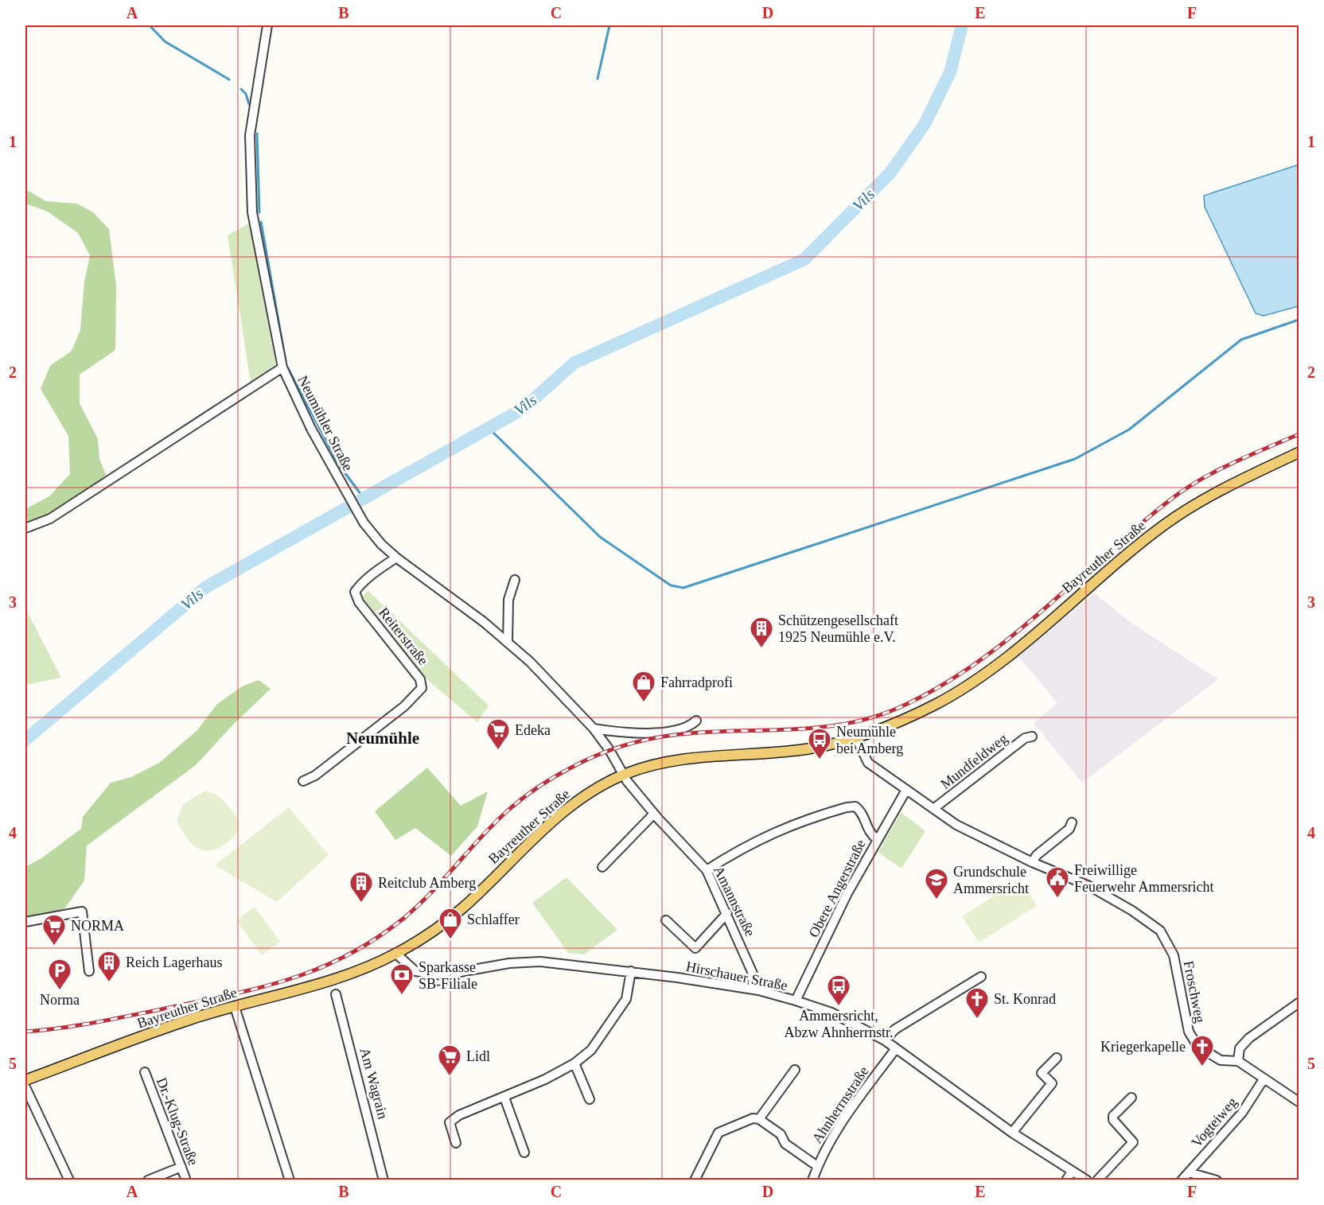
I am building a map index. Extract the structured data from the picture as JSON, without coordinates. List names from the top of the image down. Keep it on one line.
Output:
{"streets":{"main road":["Bayreuther Straße"],"street":["Neumühler Straße","Reiterstraße","Mundfeldweg","Obere Angerstraße","Amannstraße","Hirschauer Straße","Froschweg","Am Wagrain","Ahnherrnstraße","Dr.-Klug-Straße","Vogteiweg"]},"crossings":[["Neumühler Straße","Bayreuther Straße"],["Neumühler Straße","Reiterstraße"],["Neumühler Straße","Amannstraße"],["Bayreuther Straße","Amannstraße"],["Bayreuther Straße","Hirschauer Straße"],["Bayreuther Straße","Froschweg"],["Mundfeldweg","Froschweg"],["Obere Angerstraße","Hirschauer Straße"],["Obere Angerstraße","Froschweg"],["Amannstraße","Hirschauer Straße"],["Hirschauer Straße","Ahnherrnstraße"]],"districts":["Neumühle"],"water":["Vils"],"places":{"building":["Schützengesellschaft 1925 Neumühle e.V.","Reitclub Amberg","Reich Lagerhaus"],"shop":["Fahrradprofi","Schlaffer"],"supermarket":["Edeka","NORMA","Lidl"],"bus stop":["Neumühle bei Amberg","Ammersricht, Abzw Ahnherrnstr."],"public building":["Freiwillige Feuerwehr Ammersricht"],"school or university":["Grundschule Ammersricht"],"parking":["Norma"],"bank":["Sparkasse SB-Filiale"],"church":["St. Konrad","Kriegerkapelle"]},"grid":{"columns":["A","B","C","D","E","F"],"rows":["1","2","3","4","5"]}}
